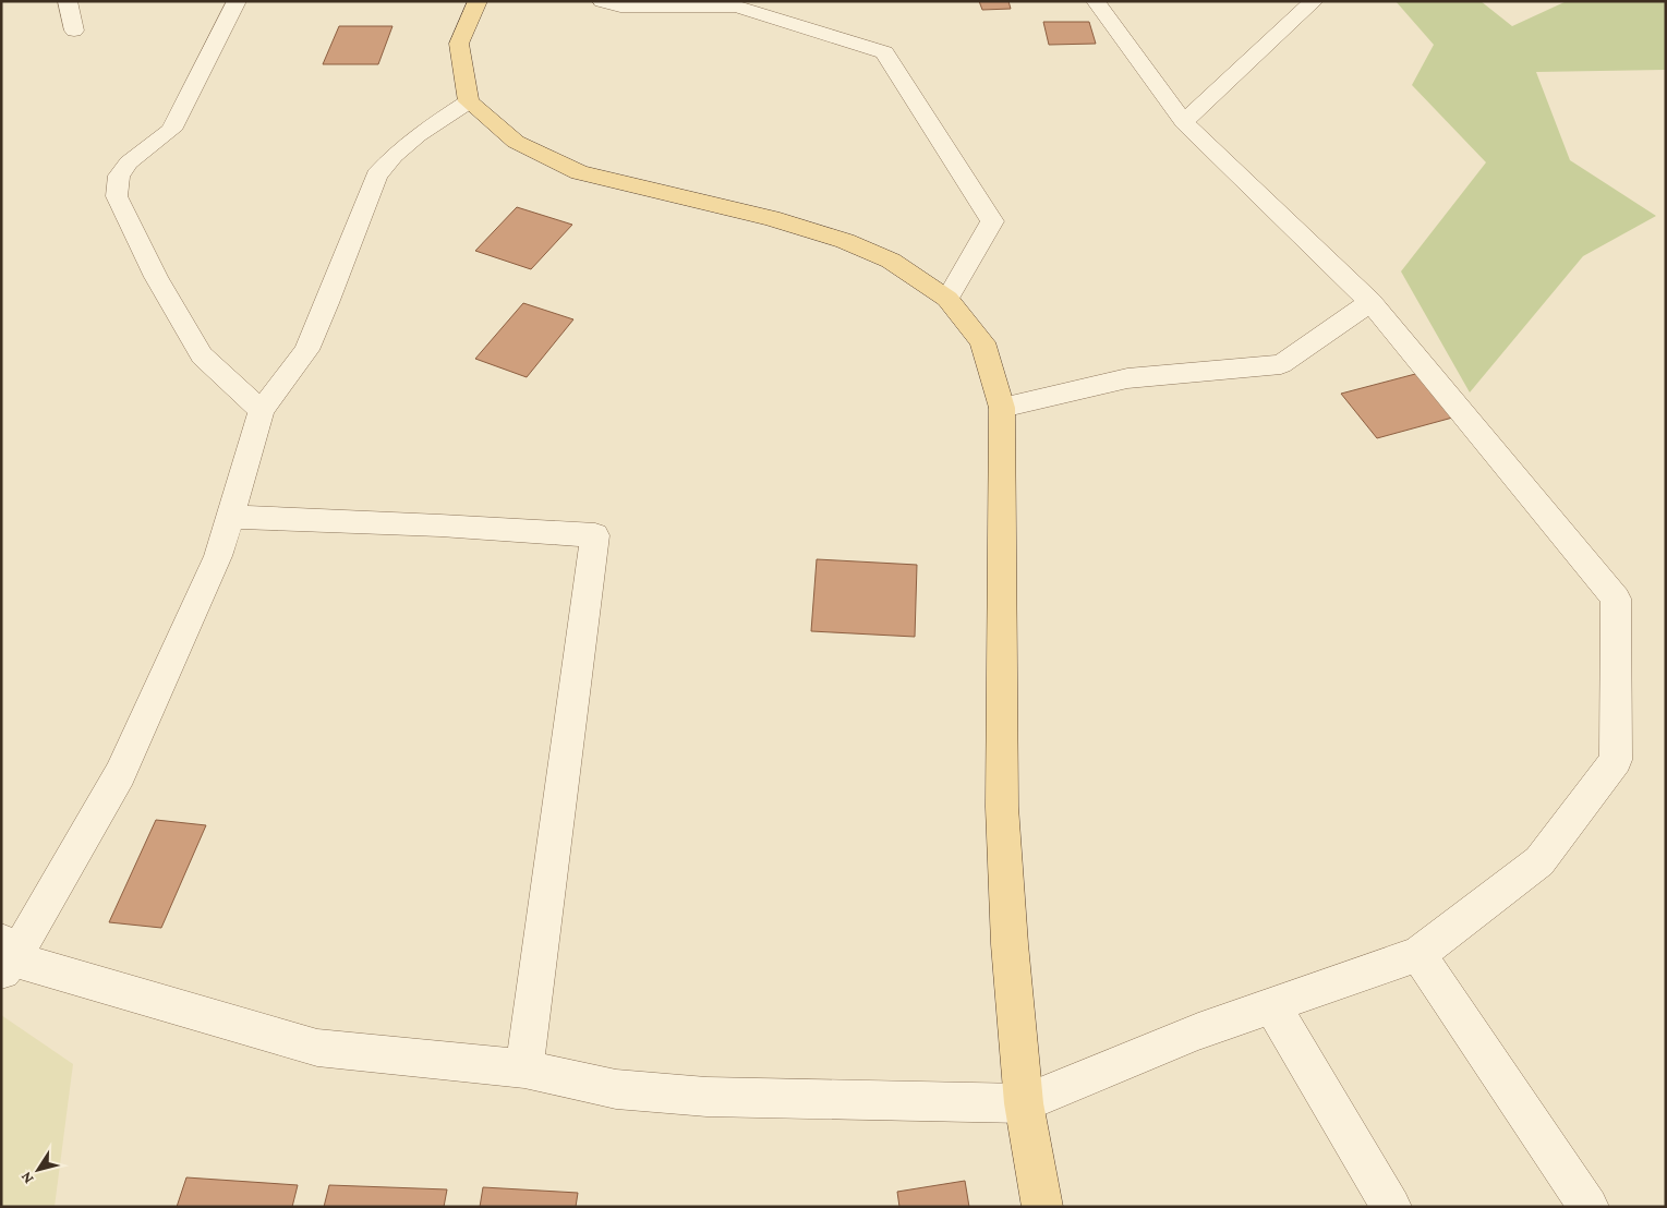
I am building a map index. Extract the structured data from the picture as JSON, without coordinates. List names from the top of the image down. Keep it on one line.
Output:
{"north":"bottom left"}
